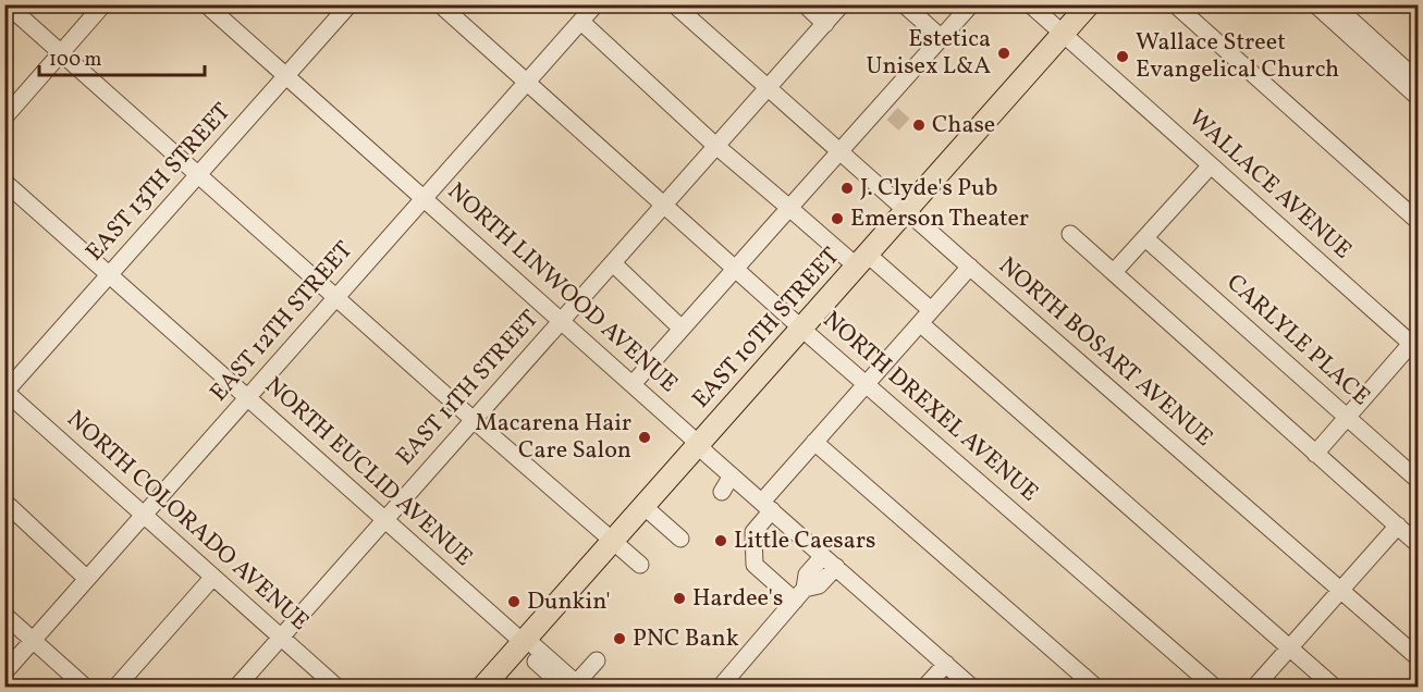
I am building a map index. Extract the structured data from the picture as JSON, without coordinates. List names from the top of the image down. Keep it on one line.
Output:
{"streets":{"main road":["EAST 10TH STREET"],"street":["EAST 13TH STREET","WALLACE AVENUE","NORTH LINWOOD AVENUE","EAST 12TH STREET","CARLYLE PLACE","NORTH BOSART AVENUE","EAST 11TH STREET","NORTH DREXEL AVENUE","NORTH EUCLID AVENUE","NORTH COLORADO AVENUE"]},"crossings":[["EAST 13TH STREET","NORTH LINWOOD AVENUE"],["EAST 13TH STREET","NORTH EUCLID AVENUE"],["EAST 13TH STREET","NORTH COLORADO AVENUE"],["WALLACE AVENUE","EAST 10TH STREET"],["NORTH LINWOOD AVENUE","EAST 12TH STREET"],["NORTH LINWOOD AVENUE","EAST 10TH STREET"],["NORTH LINWOOD AVENUE","EAST 11TH STREET"],["EAST 12TH STREET","NORTH DREXEL AVENUE"],["EAST 12TH STREET","NORTH EUCLID AVENUE"],["EAST 12TH STREET","NORTH COLORADO AVENUE"],["EAST 10TH STREET","NORTH BOSART AVENUE"],["EAST 10TH STREET","NORTH DREXEL AVENUE"],["EAST 10TH STREET","NORTH EUCLID AVENUE"],["NORTH BOSART AVENUE","EAST 11TH STREET"],["EAST 11TH STREET","NORTH DREXEL AVENUE"],["EAST 11TH STREET","NORTH EUCLID AVENUE"],["EAST 11TH STREET","NORTH COLORADO AVENUE"]],"places":["Estetica Unisex L&A","Wallace Street Evangelical Church","Chase","J. Clyde's Pub","Emerson Theater","Macarena Hair Care Salon","Little Caesars","Hardee's","Dunkin'","PNC Bank"],"scale_bar":"100 m"}
